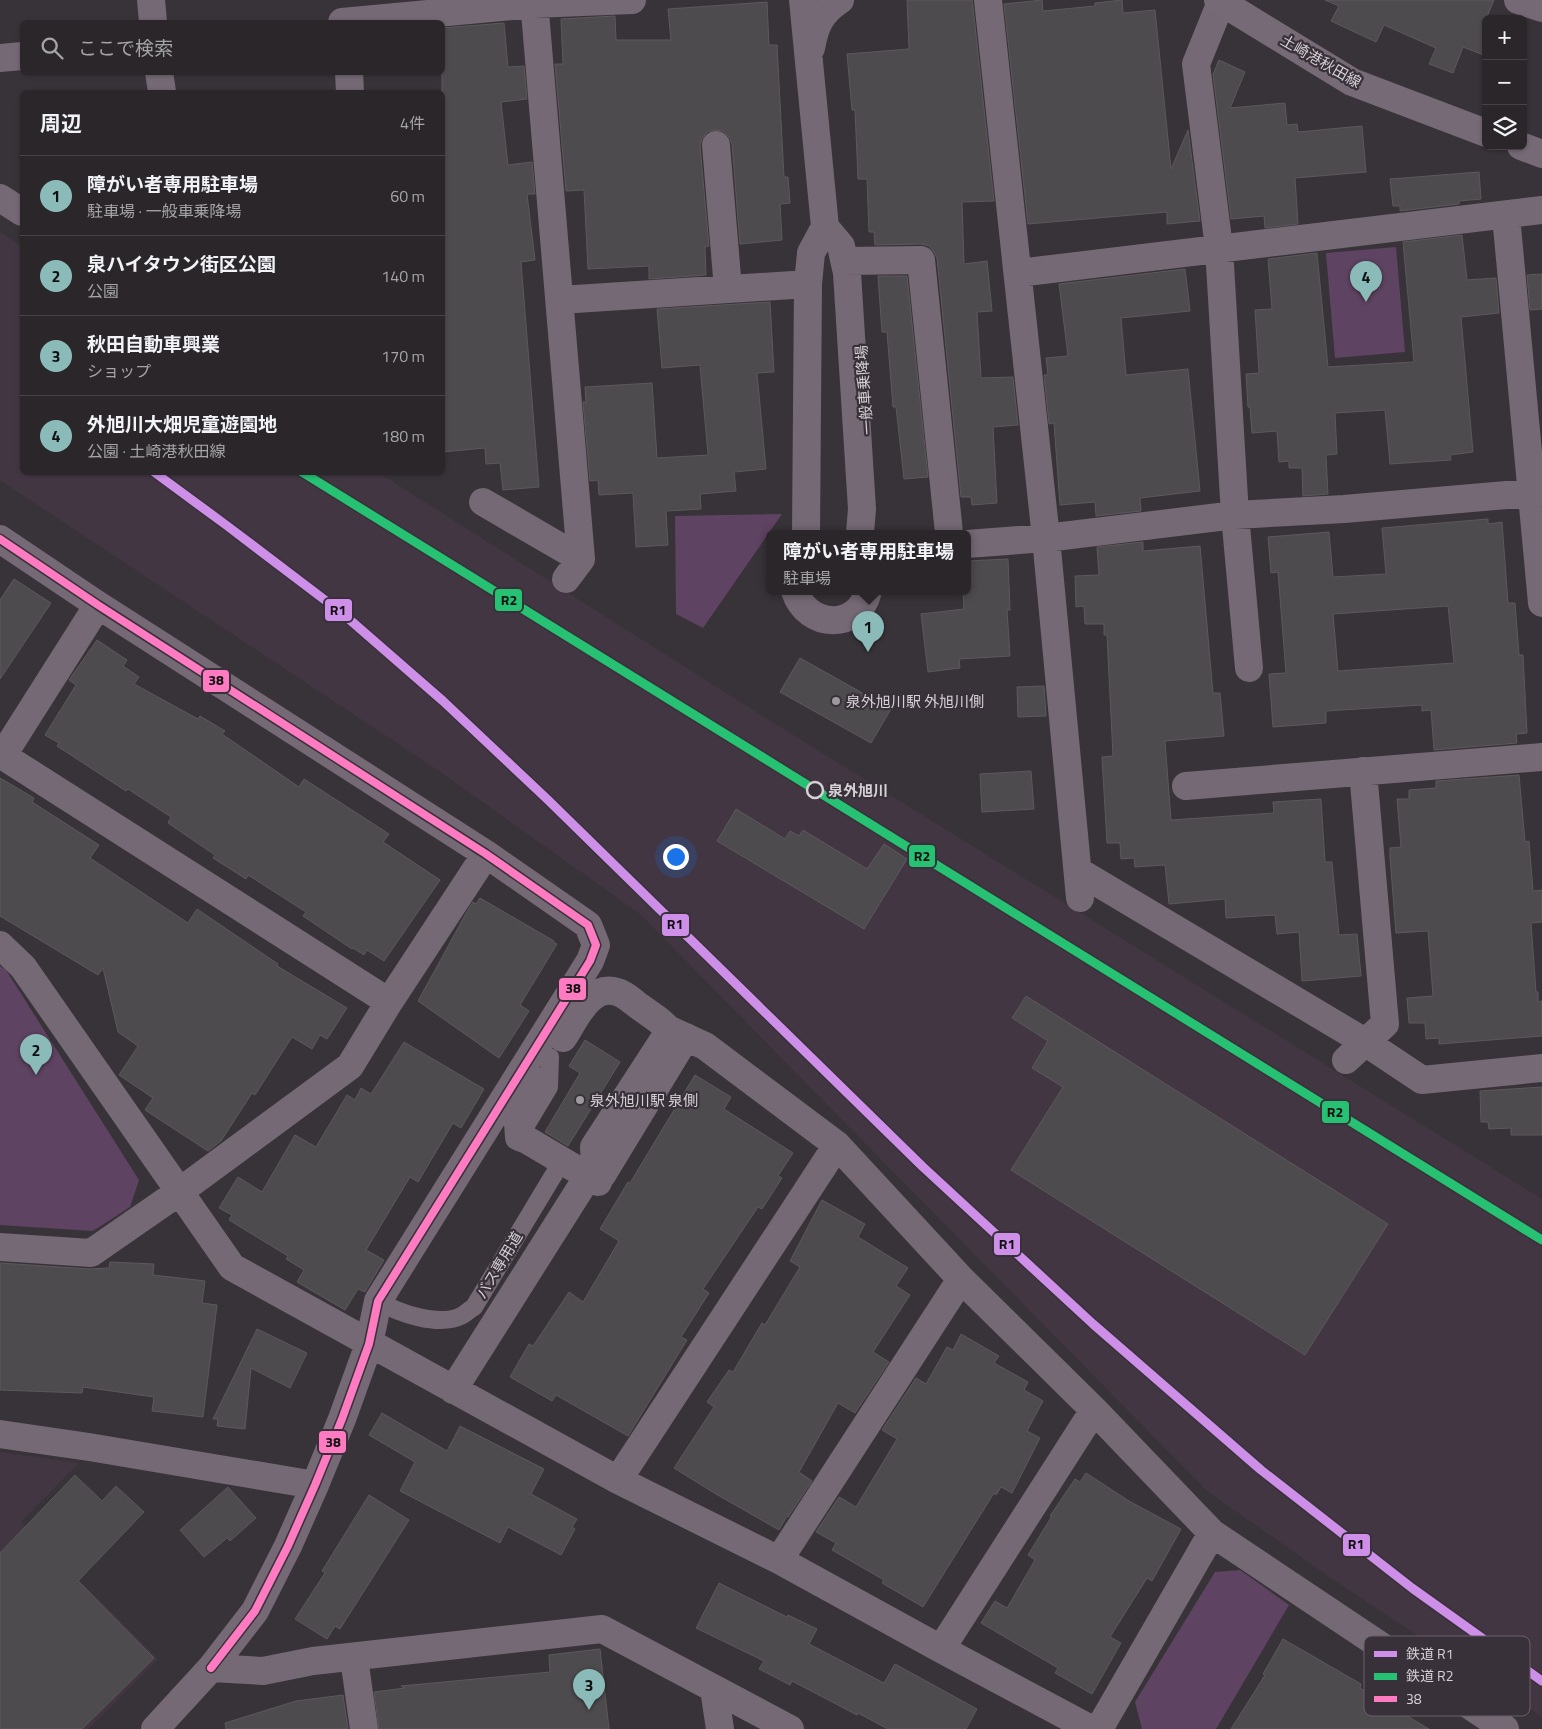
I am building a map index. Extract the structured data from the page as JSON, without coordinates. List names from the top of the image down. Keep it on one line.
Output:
{"streets":{"main road":["土崎港秋田線"],"lane":["バス専用道"]},"places":["泉外旭川駅 外旭川側","泉外旭川","泉外旭川駅 泉側"],"lines":["rail line R1","rail line R2","transit line 38"],"legend":["鉄道 R1","鉄道 R2","38"],"page":{"map_buttons":["+","−"],"search":"ここで検索","heading":["周辺","4件"],"list":[{"mark":"1","name":"障がい者専用駐車場","note":"駐車場 · 一般車乗降場","value":"60 m"},{"mark":"2","name":"泉ハイタウン街区公園","note":"公園","value":"140 m"},{"mark":"3","name":"秋田自動車興業","note":"ショップ","value":"170 m"},{"mark":"4","name":"外旭川大畑児童遊園地","note":"公園 · 土崎港秋田線","value":"180 m"}],"pins":["4","1","2","3"],"popup":["障がい者専用駐車場","駐車場"]}}
